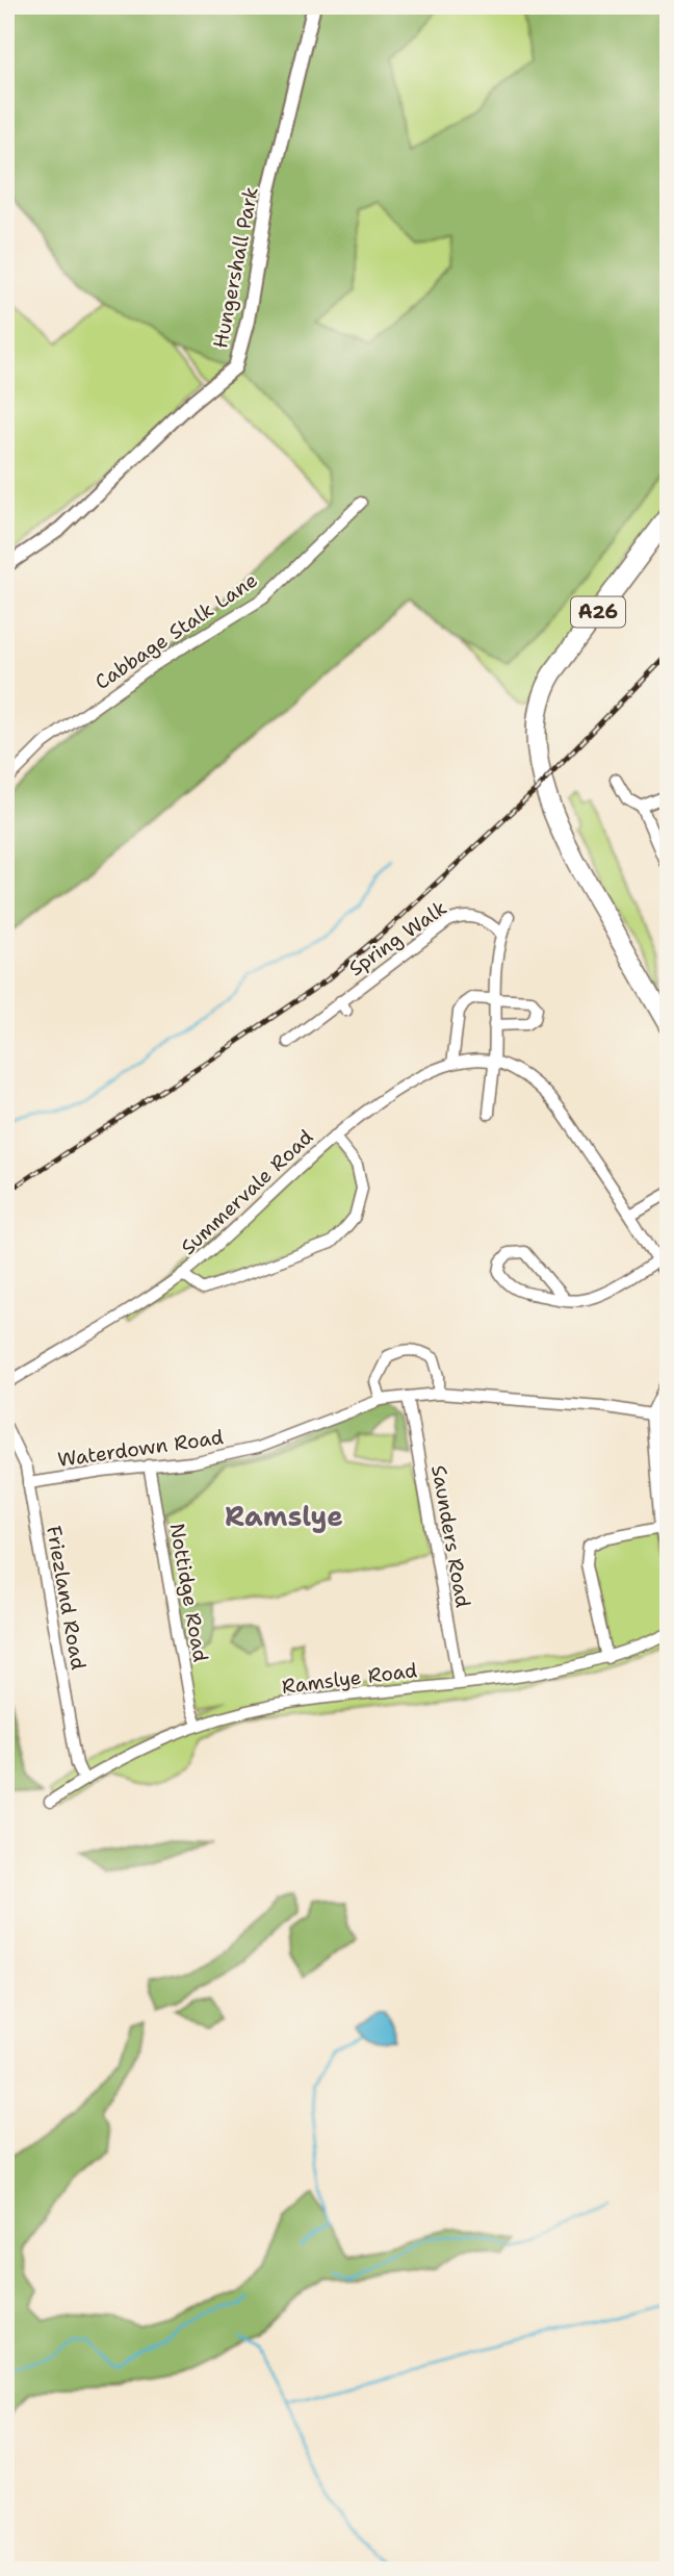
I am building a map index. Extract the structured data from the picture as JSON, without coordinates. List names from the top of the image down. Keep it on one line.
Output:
{"streets":{"highway":["A26"],"street":["Hungershall Park","Cabbage Stalk Lane","Spring Walk","Summervale Road","Waterdown Road","Saunders Road","Nottidge Road","Friezland Road","Ramslye Road"]},"crossings":[["Waterdown Road","Saunders Road"],["Waterdown Road","Nottidge Road"],["Waterdown Road","Friezland Road"],["Saunders Road","Ramslye Road"],["Nottidge Road","Ramslye Road"],["Friezland Road","Ramslye Road"]],"districts":["Ramslye"]}
